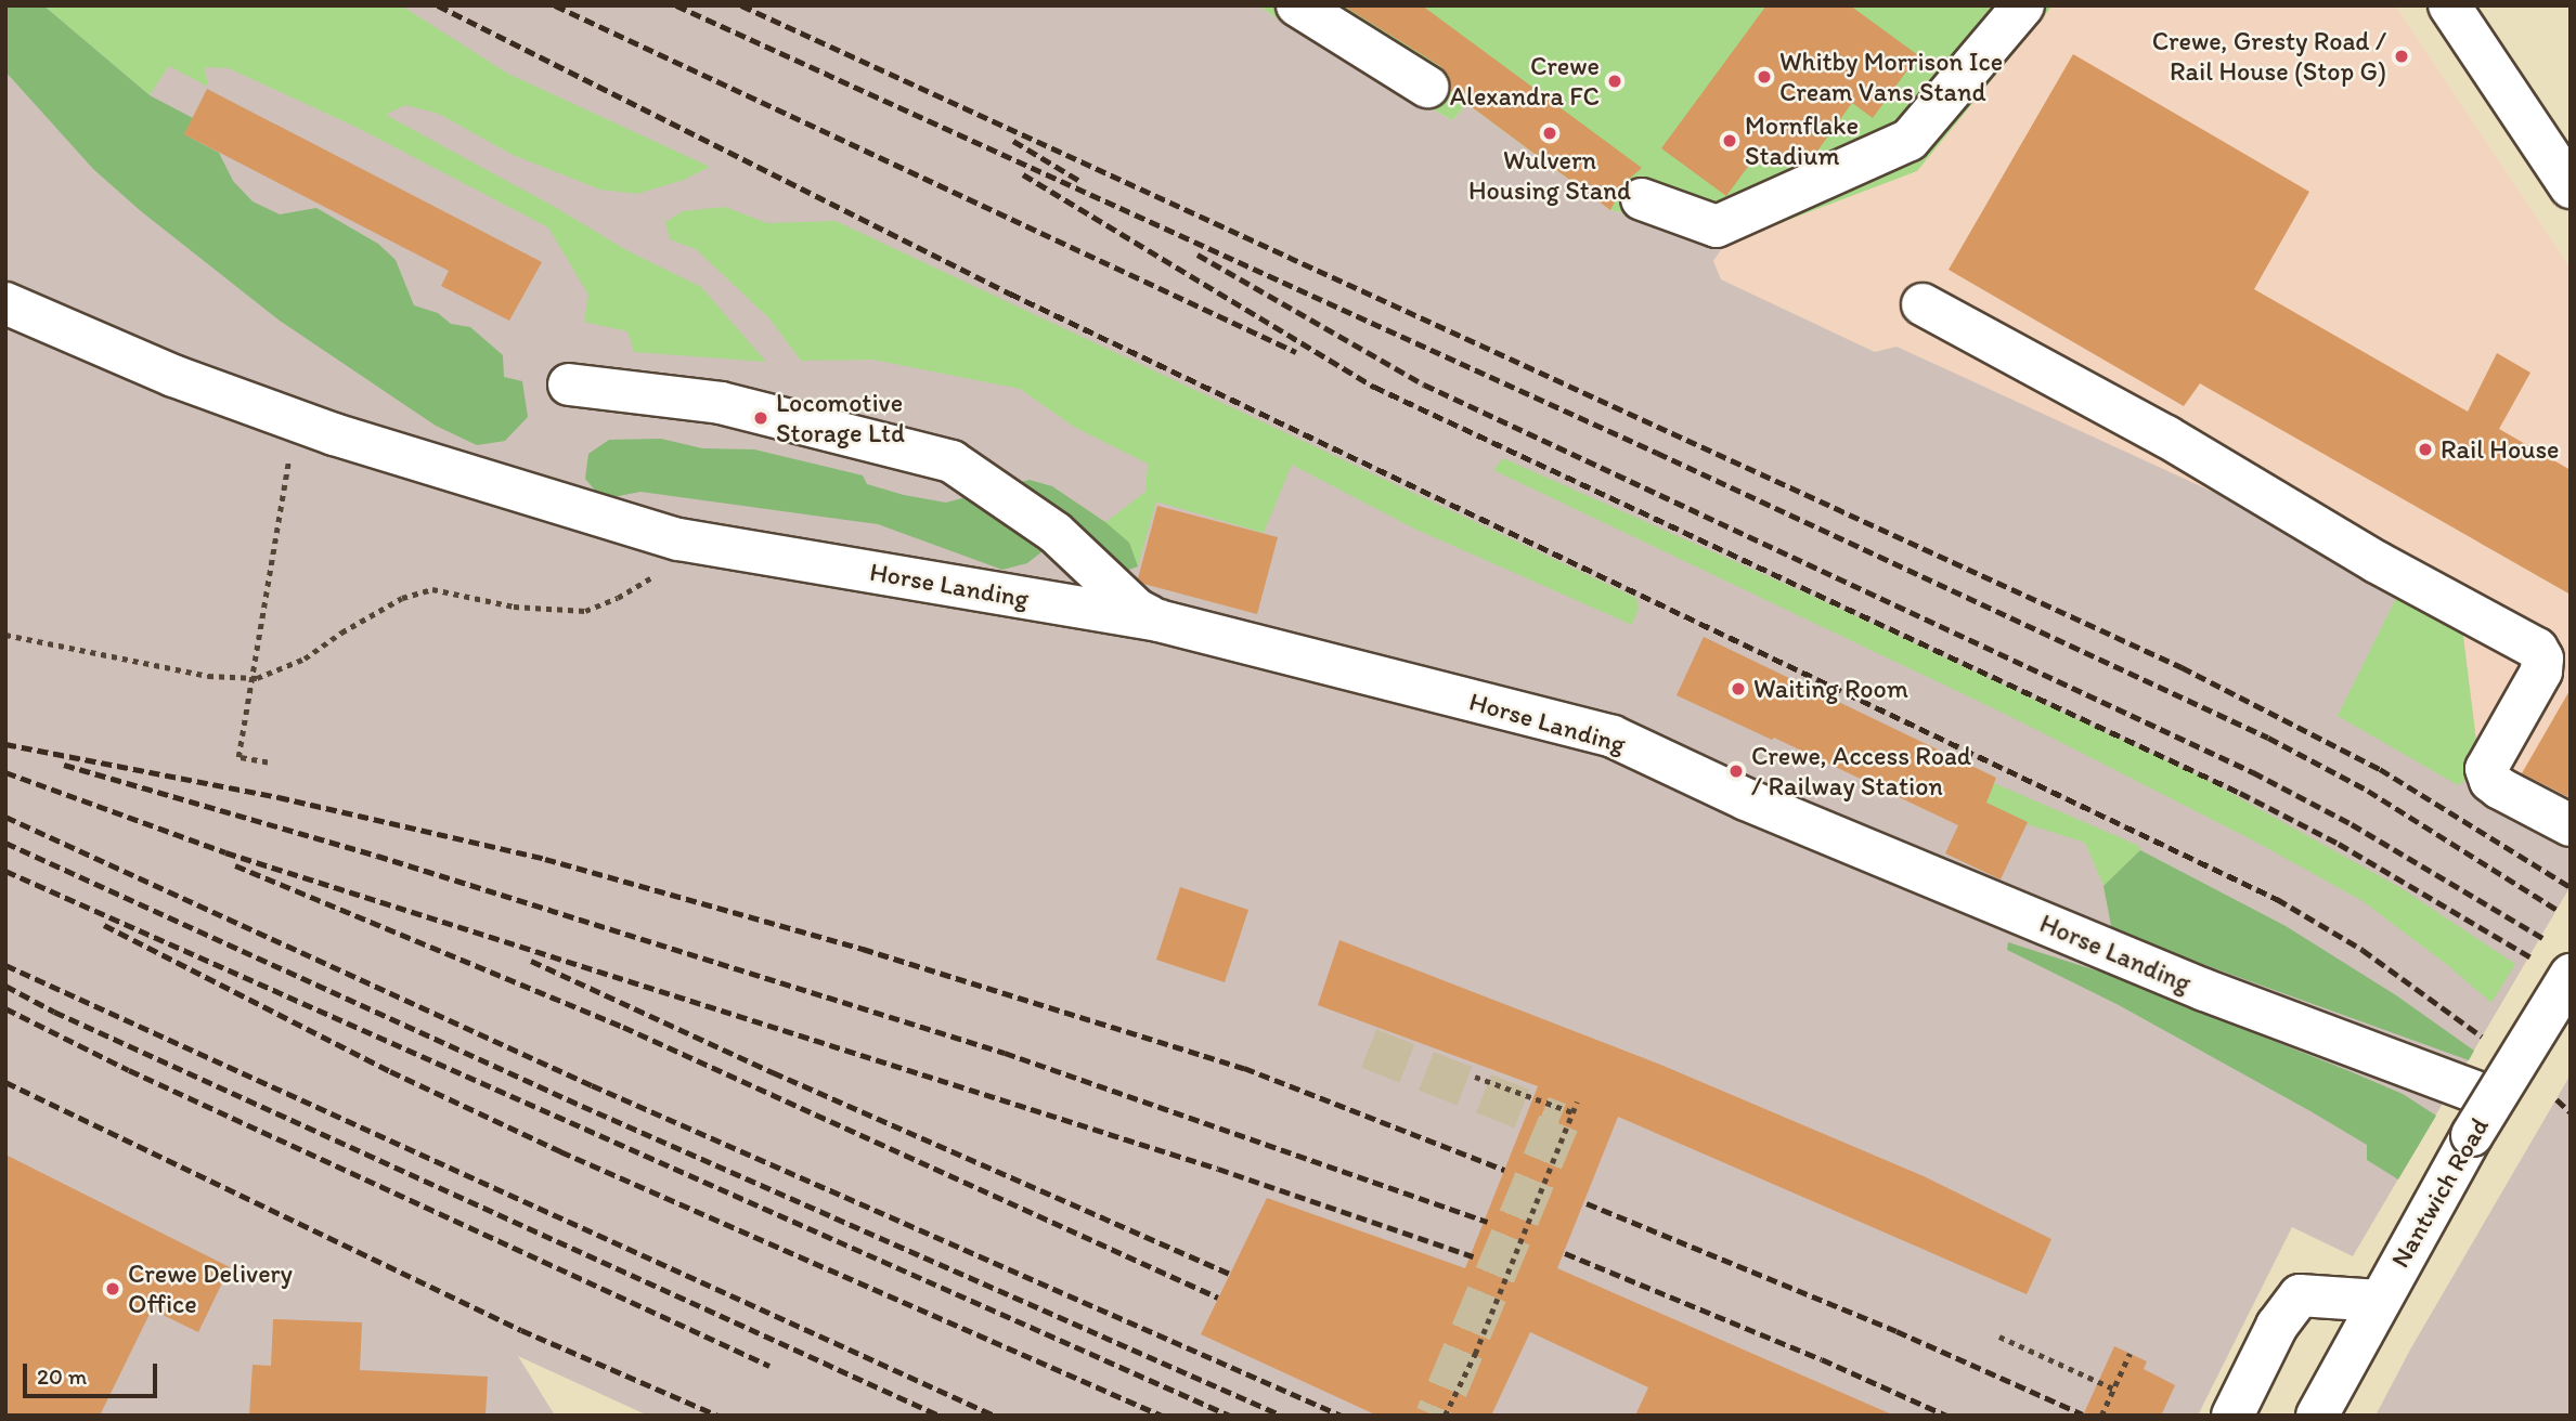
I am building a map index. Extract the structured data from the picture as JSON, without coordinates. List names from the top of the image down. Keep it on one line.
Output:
{"streets":{"main road":["Horse Landing","Nantwich Road"]},"crossings":[["Horse Landing","Nantwich Road"]],"places":["Crewe, Gresty Road / Rail House (Stop G)","Whitby Morrison Ice Cream Vans Stand","Crewe Alexandra FC","Wulvern Housing Stand","Mornflake Stadium","Locomotive Storage Ltd","Rail House","Waiting Room","Crewe, Access Road / Railway Station","Crewe Delivery Office"],"scale_bar":"20 m"}
